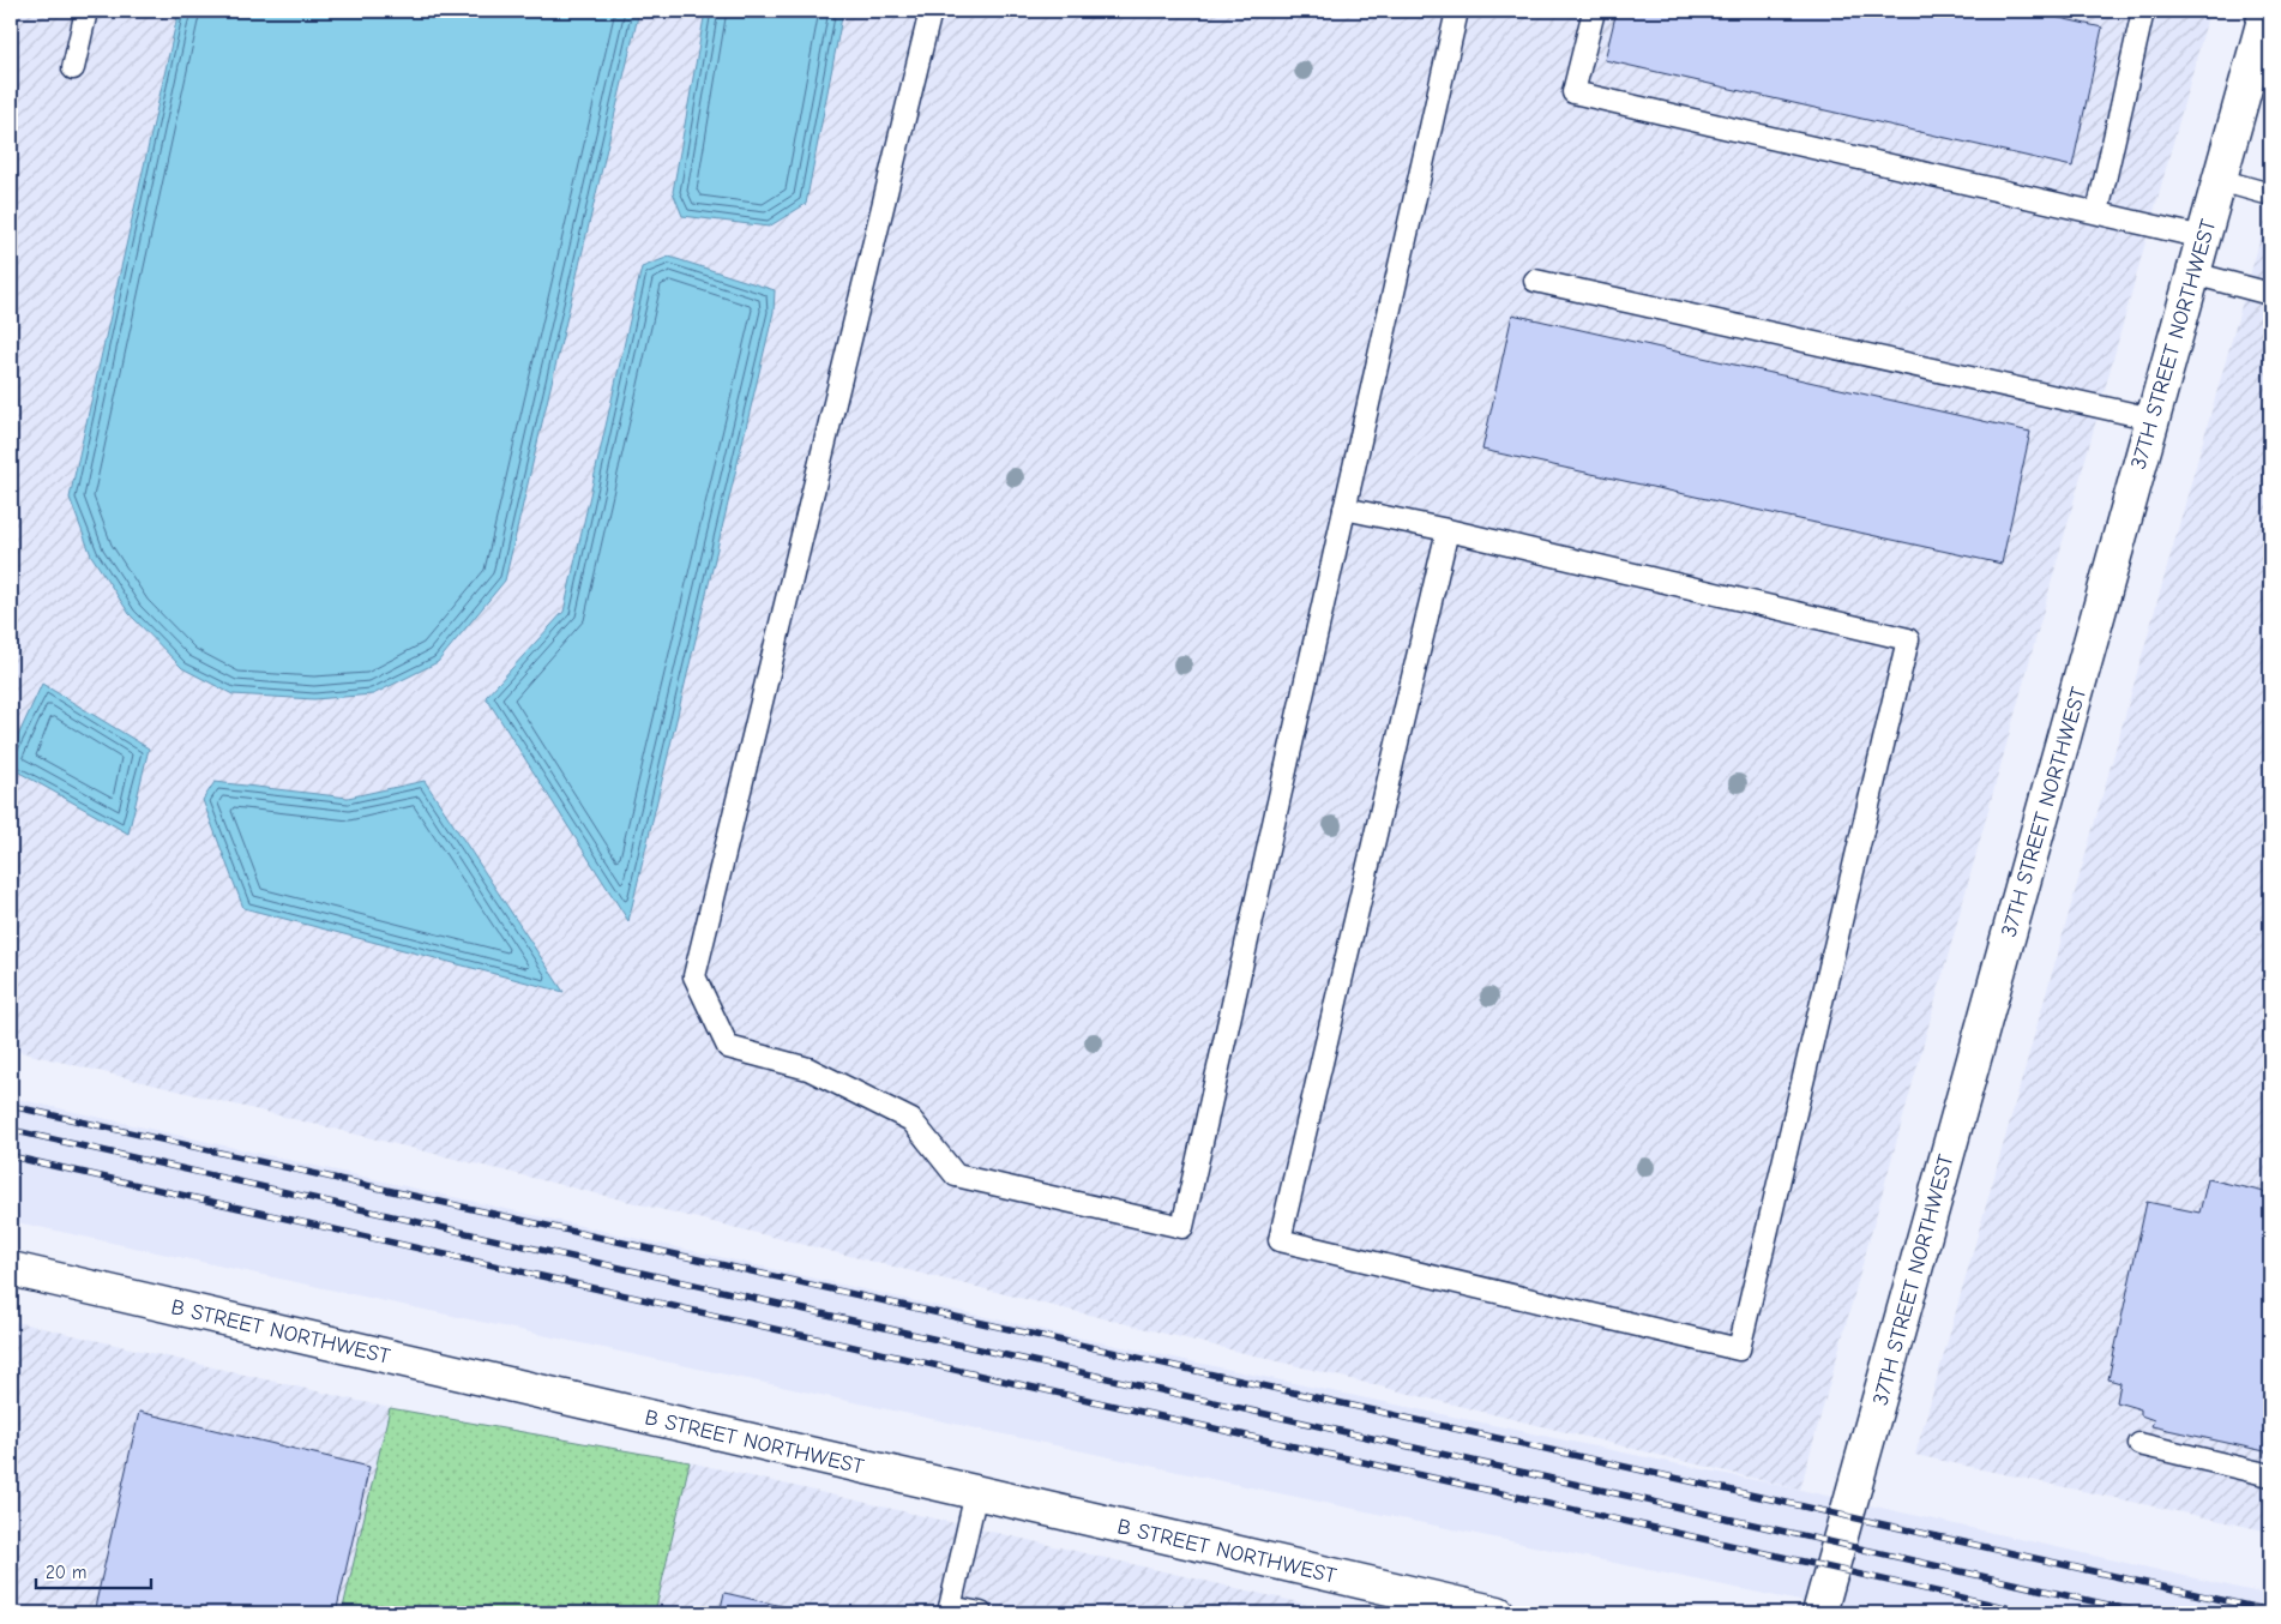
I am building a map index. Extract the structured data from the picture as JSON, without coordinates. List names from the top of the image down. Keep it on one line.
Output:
{"streets":{"main road":["37TH STREET NORTHWEST","B STREET NORTHWEST"]},"scale_bar":"20 m"}
